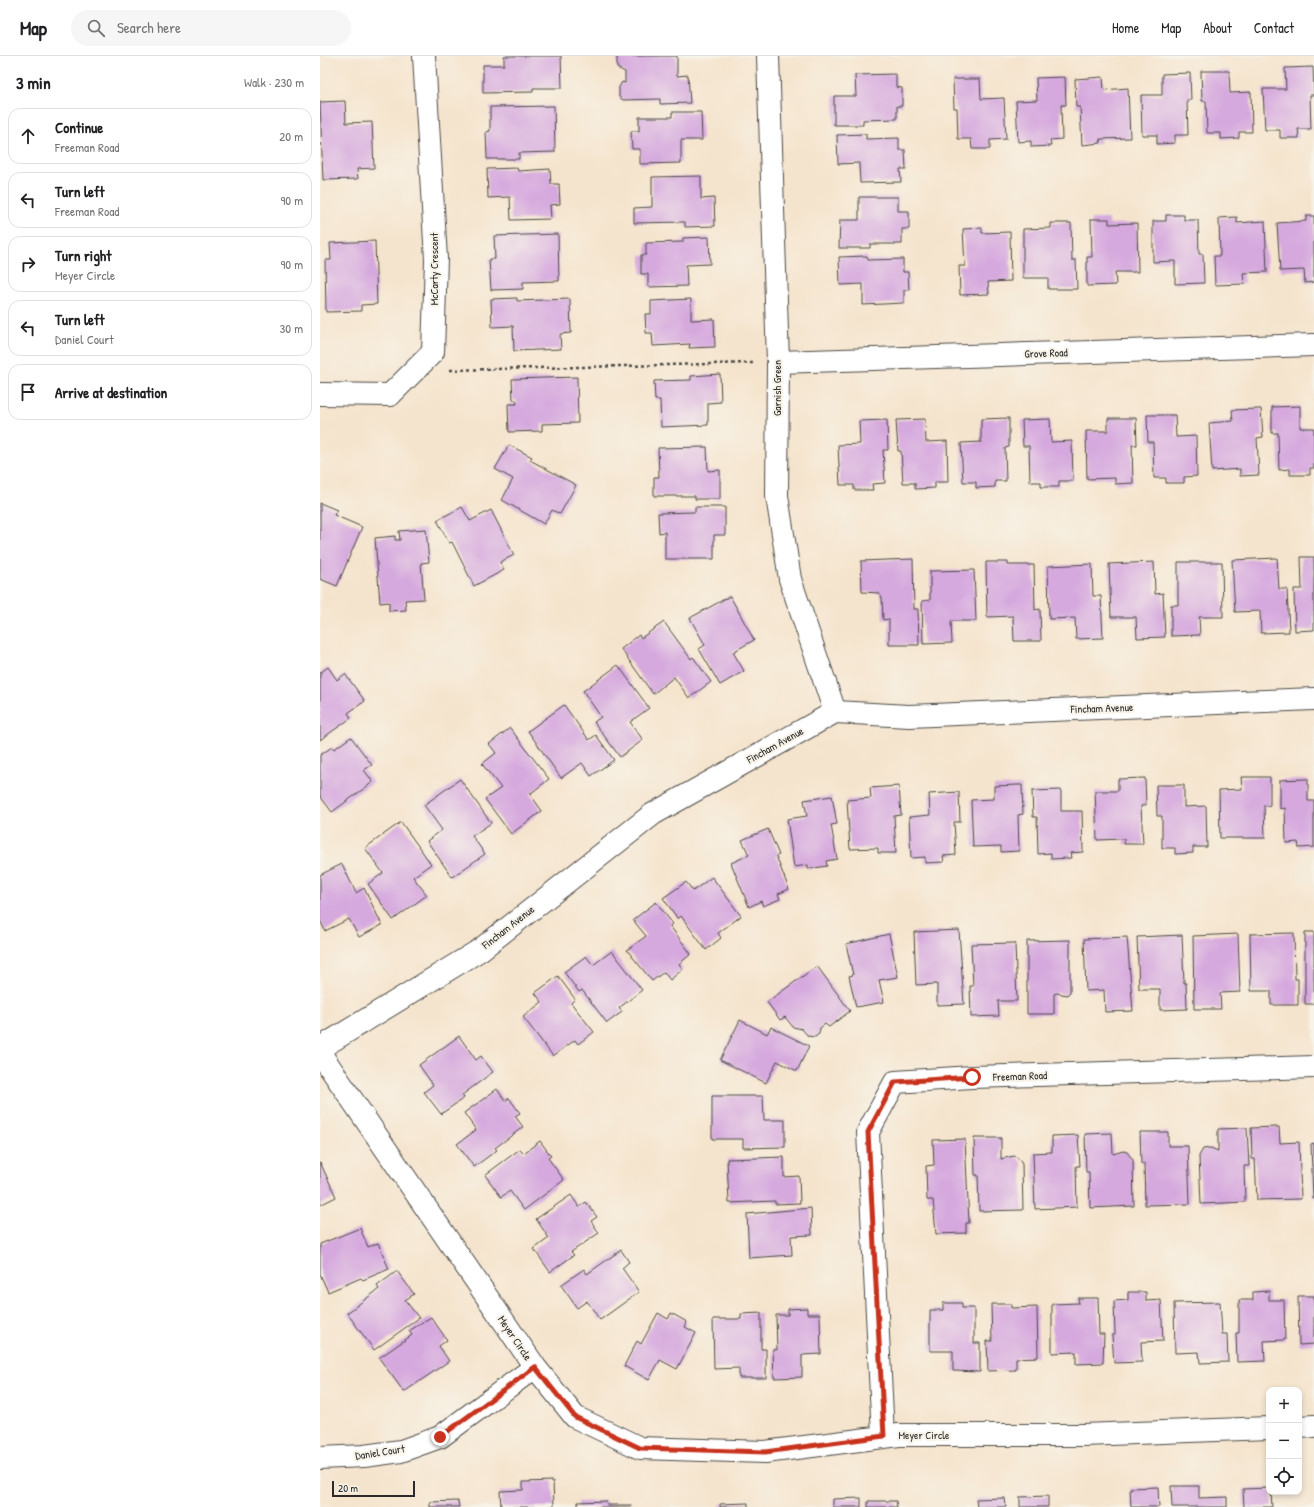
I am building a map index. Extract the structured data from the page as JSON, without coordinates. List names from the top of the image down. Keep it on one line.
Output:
{"streets":{"street":["McCarty Crescent","Grove Road","Garnish Green","Fincham Avenue","Freeman Road","Meyer Circle","Daniel Court"]},"crossings":[["Grove Road","Garnish Green"],["Garnish Green","Fincham Avenue"],["Freeman Road","Meyer Circle"],["Meyer Circle","Daniel Court"]],"scale_bar":"20 m","page":{"header":"Map","search":"Search here","nav":["Home","Map","About","Contact"],"heading":["3 min","Walk · 230 m"],"list":[["Continue","Freeman Road","20 m"],["Turn left","Freeman Road","90 m"],["Turn right","Meyer Circle","90 m"],["Turn left","Daniel Court","30 m"],"Arrive at destination"],"map_buttons":["+","−"],"scale":"20 m"}}
